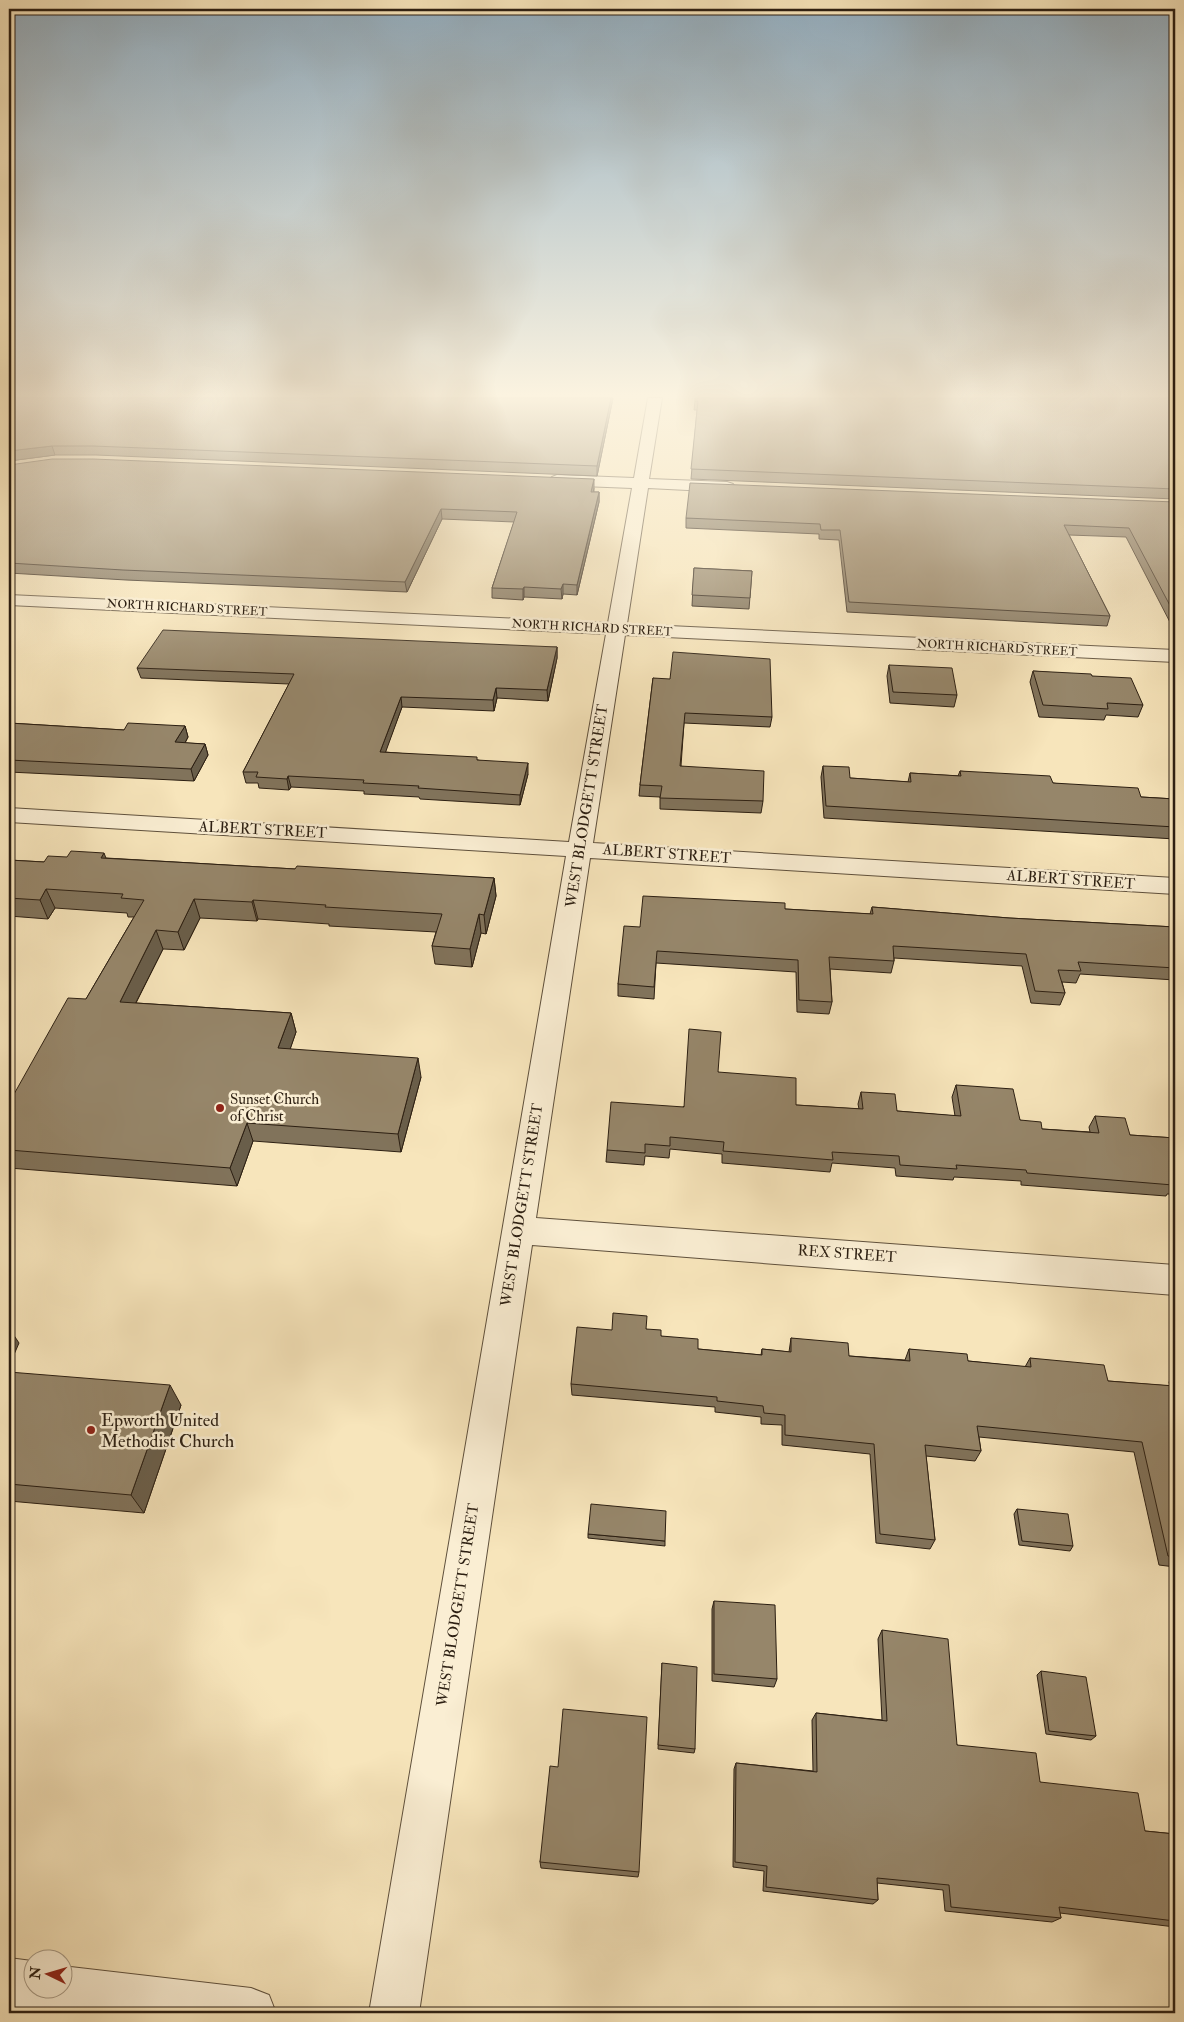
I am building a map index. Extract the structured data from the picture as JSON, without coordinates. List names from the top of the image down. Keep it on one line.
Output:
{"streets":{"street":["NORTH RICHARD STREET","WEST BLODGETT STREET","ALBERT STREET","REX STREET"]},"crossings":[["NORTH RICHARD STREET","WEST BLODGETT STREET"],["WEST BLODGETT STREET","ALBERT STREET"],["WEST BLODGETT STREET","REX STREET"]],"places":["Sunset Church of Christ","Epworth United Methodist Church"],"north":"left"}
